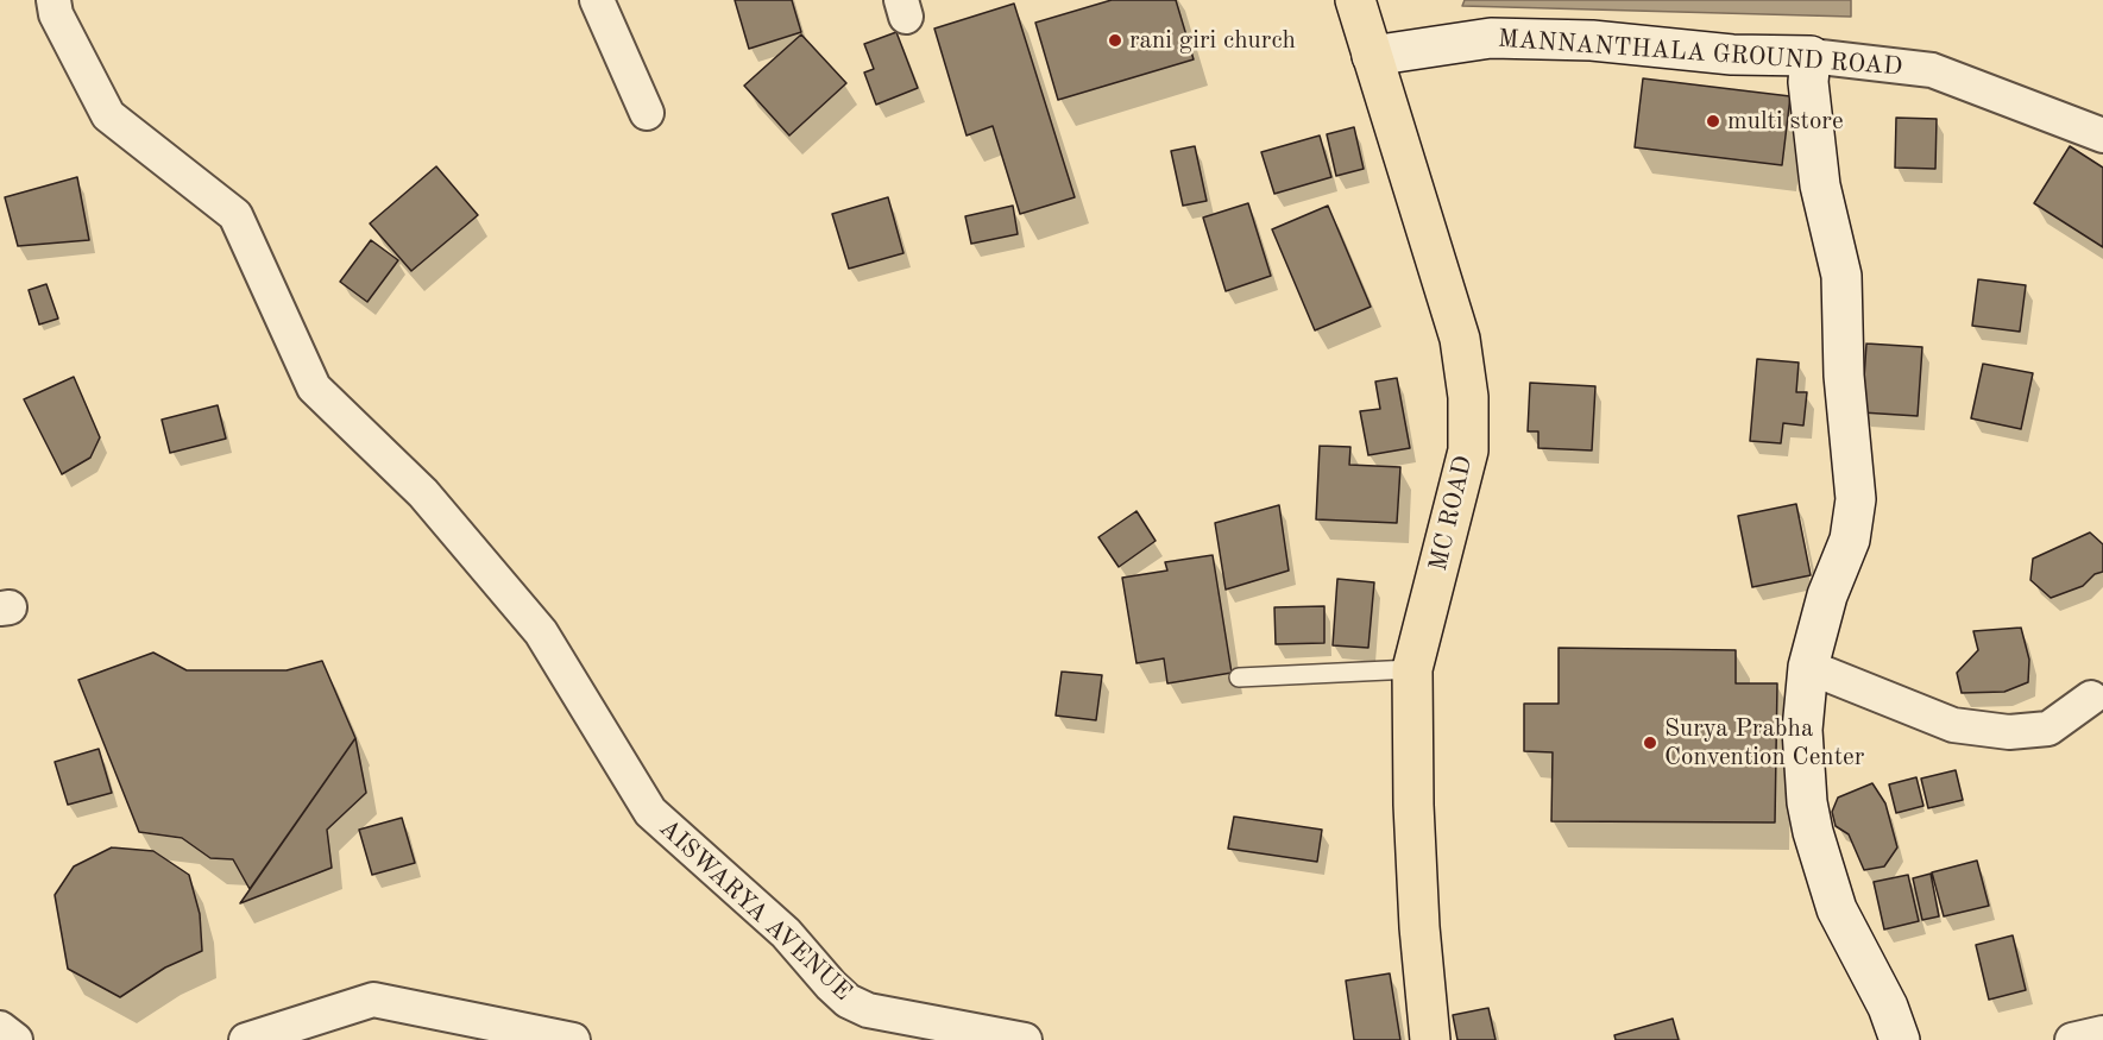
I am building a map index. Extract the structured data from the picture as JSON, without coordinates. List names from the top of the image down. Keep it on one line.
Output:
{"streets":{"main road":["MC ROAD"],"street":["MANNANTHALA GROUND ROAD","AISWARYA AVENUE"]},"crossings":[["MANNANTHALA GROUND ROAD","MC ROAD"]],"places":["rani giri church","multi store","Surya Prabha Convention Center"]}
